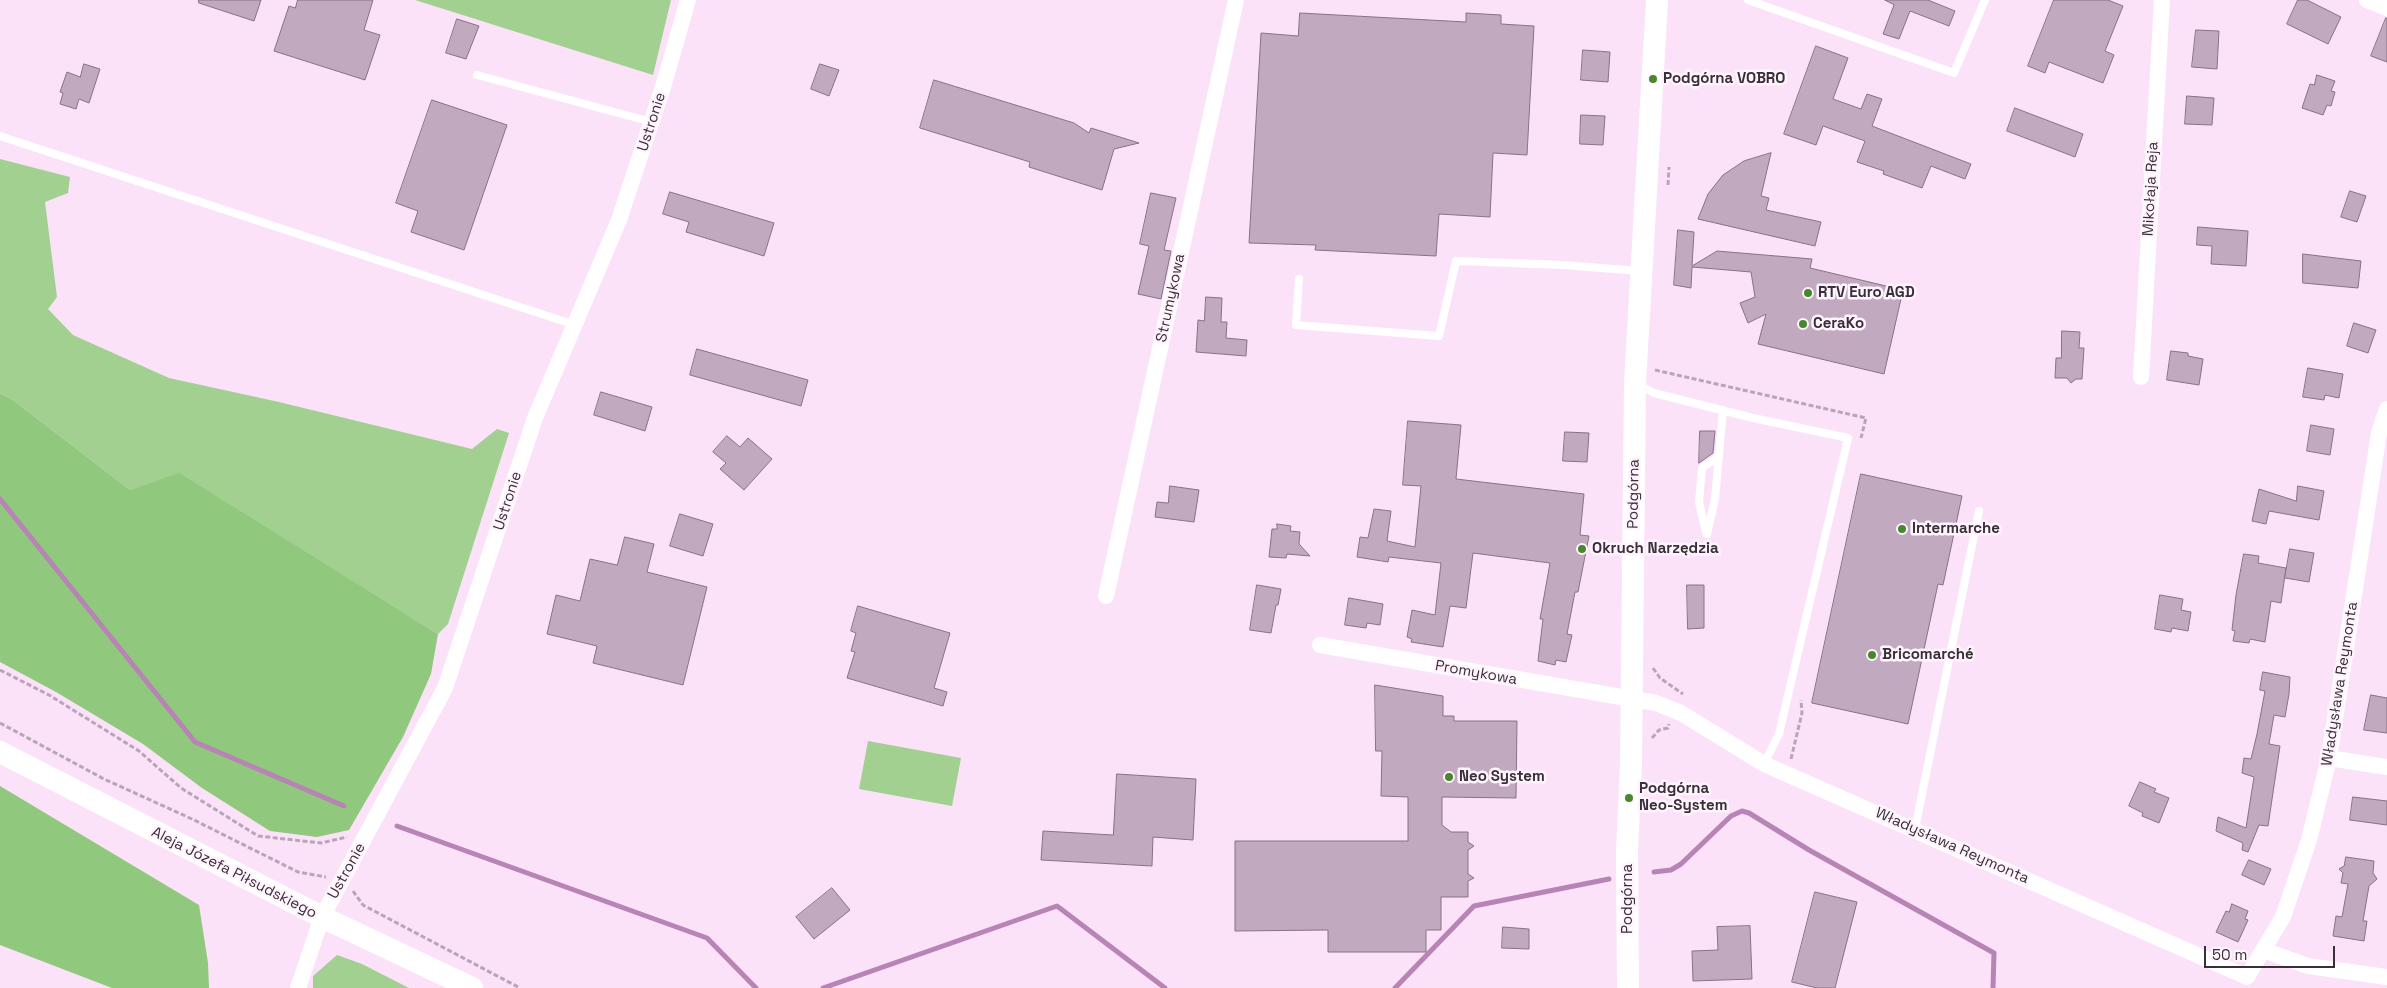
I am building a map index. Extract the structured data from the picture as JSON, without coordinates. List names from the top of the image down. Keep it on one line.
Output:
{"streets":{"main road":["Podgórna","Aleja Józefa Piłsudskiego"],"street":["Ustronie","Mikołaja Reja","Strumykowa","Promykowa","Władysława Reymonta"]},"crossings":[["Ustronie","Aleja Józefa Piłsudskiego"],["Podgórna","Promykowa"],["Podgórna","Władysława Reymonta"],["Promykowa","Władysława Reymonta"]],"places":["Podgórna VOBRO","RTV Euro AGD","CeraKo","Intermarche","Okruch Narzędzia","Bricomarché","Neo System","Podgórna Neo-System"],"scale_bar":"50 m"}
